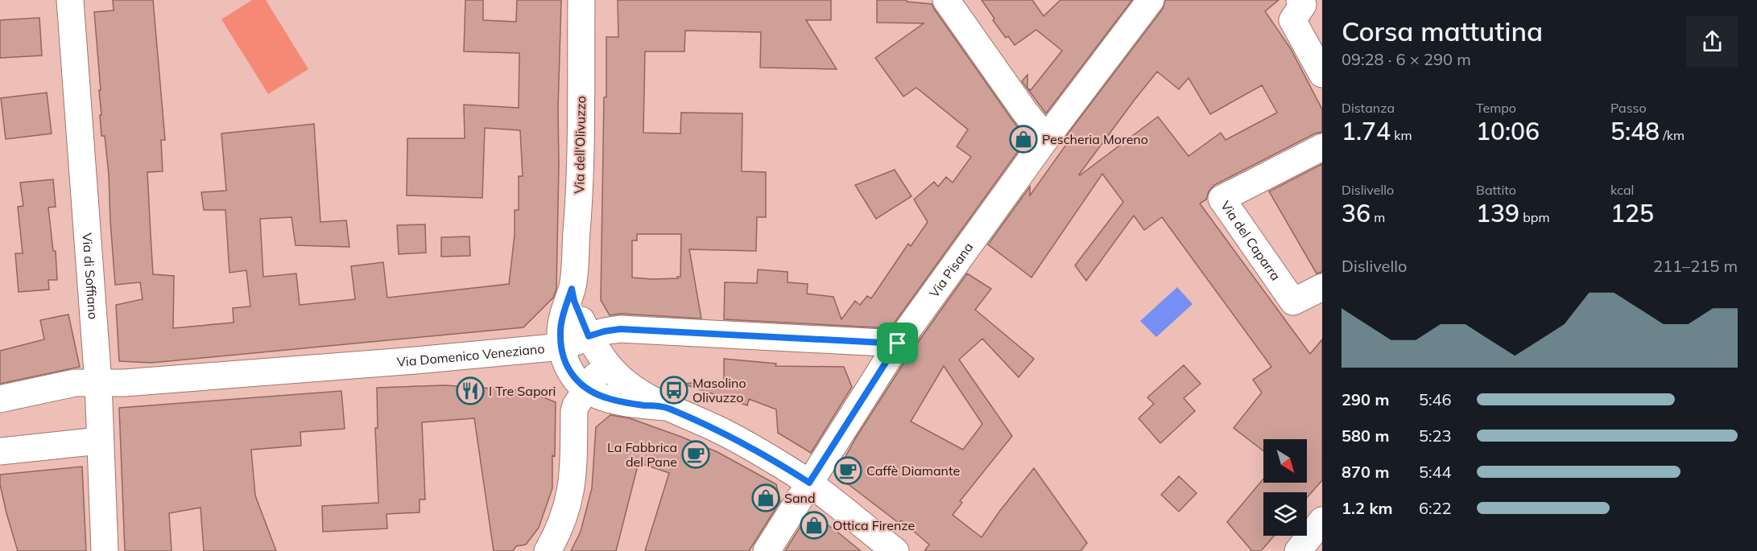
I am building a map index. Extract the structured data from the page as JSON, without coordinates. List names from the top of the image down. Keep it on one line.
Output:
{"streets":{"street":["Via dell'Olivuzzo","Via del Caparra","Via Pisana","Via di Soffiano","Via Domenico Veneziano"]},"crossings":[["Via dell'Olivuzzo","Via Domenico Veneziano"],["Via Pisana","Via Domenico Veneziano"],["Via di Soffiano","Via Domenico Veneziano"]],"places":{"shop":["Pescheria Moreno","Sand","Ottica Firenze"],"bus stop":["Masolino Olivuzzo"],"restaurant":["I Tre Sapori"],"cafe":["La Fabbrica del Pane","Caffè Diamante"]},"north":"bottom right","page":{"heading":["Corsa mattutina","09:28 · 6 × 290 m"],"stats":[["Distanza","1.74 km"],["Tempo","10:06"],["Passo","5:48 /km"],["Dislivello","36 m"],["Battito","139 bpm"],["kcal","125"]],"chart":["Dislivello","211–215 m"],"list":[{"name":"290 m","note":"5:46"},{"name":"580 m","note":"5:23"},{"name":"870 m","note":"5:44"},{"name":"1.2 km","note":"6:22"}]}}
